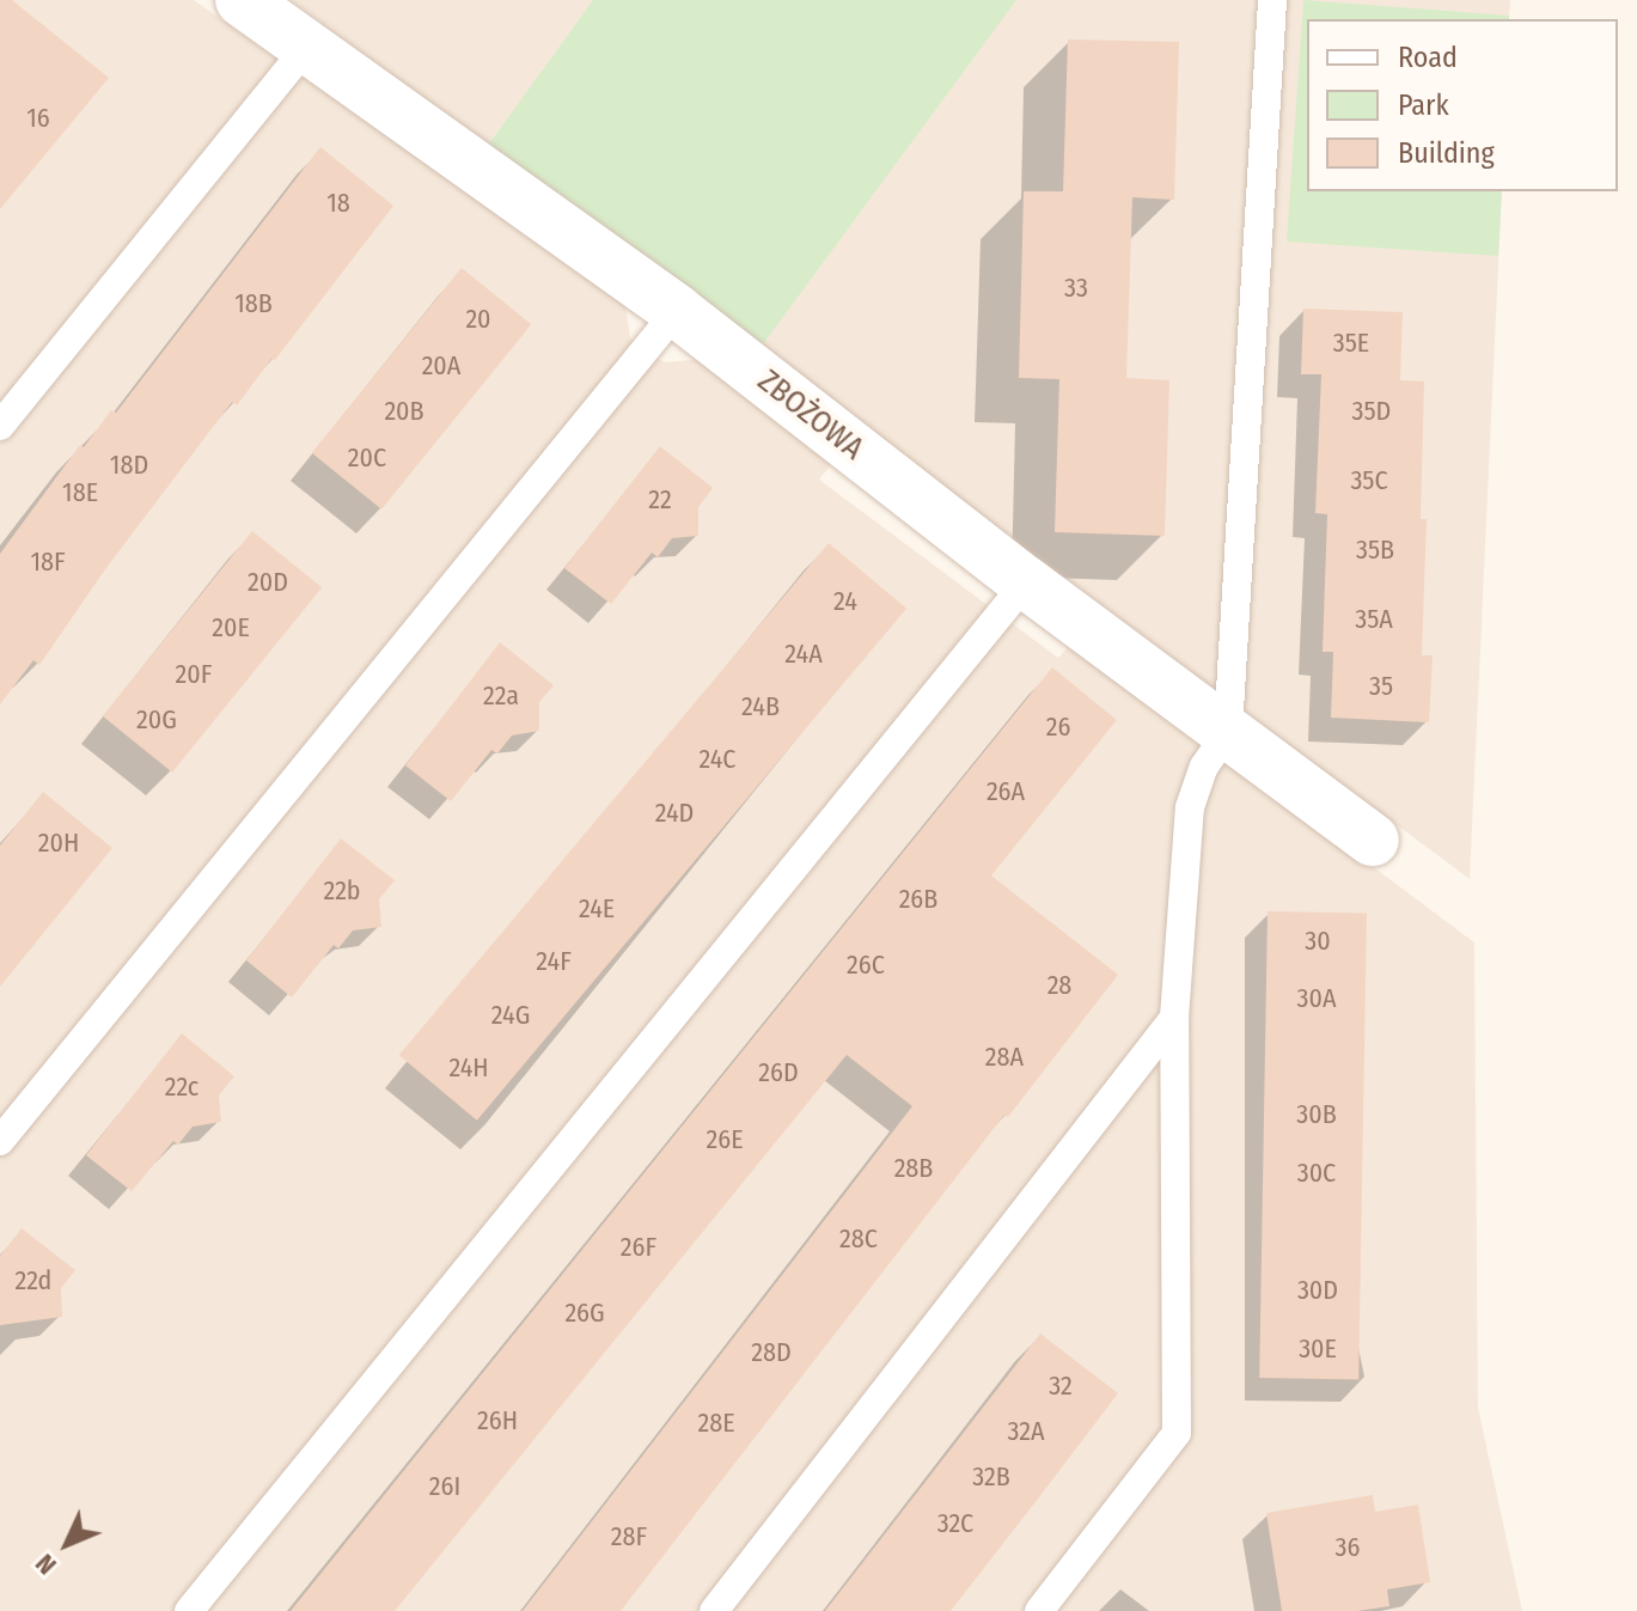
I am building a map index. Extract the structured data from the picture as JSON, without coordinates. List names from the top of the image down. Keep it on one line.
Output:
{"streets":{"street":["ZBOŻOWA"]},"house_numbers":["16","18","33","18B","20","35E","20A","20B","35D","20C","18D","35C","18E","22","35B","18F","20D","24","35A","20E","24A","20F","35","22a","24B","20G","26","24C","26A","24D","20H","22b","26B","24E","30","24F","26C","28","30A","24G","28A","24H","26D","22c","30B","26E","28B","30C","28C","26F","22d","30D","26G","30E","28D","32","26H","28E","32A","32B","26I","32C","28F","36"],"legend":["Road","Park","Building"],"north":"bottom left"}
